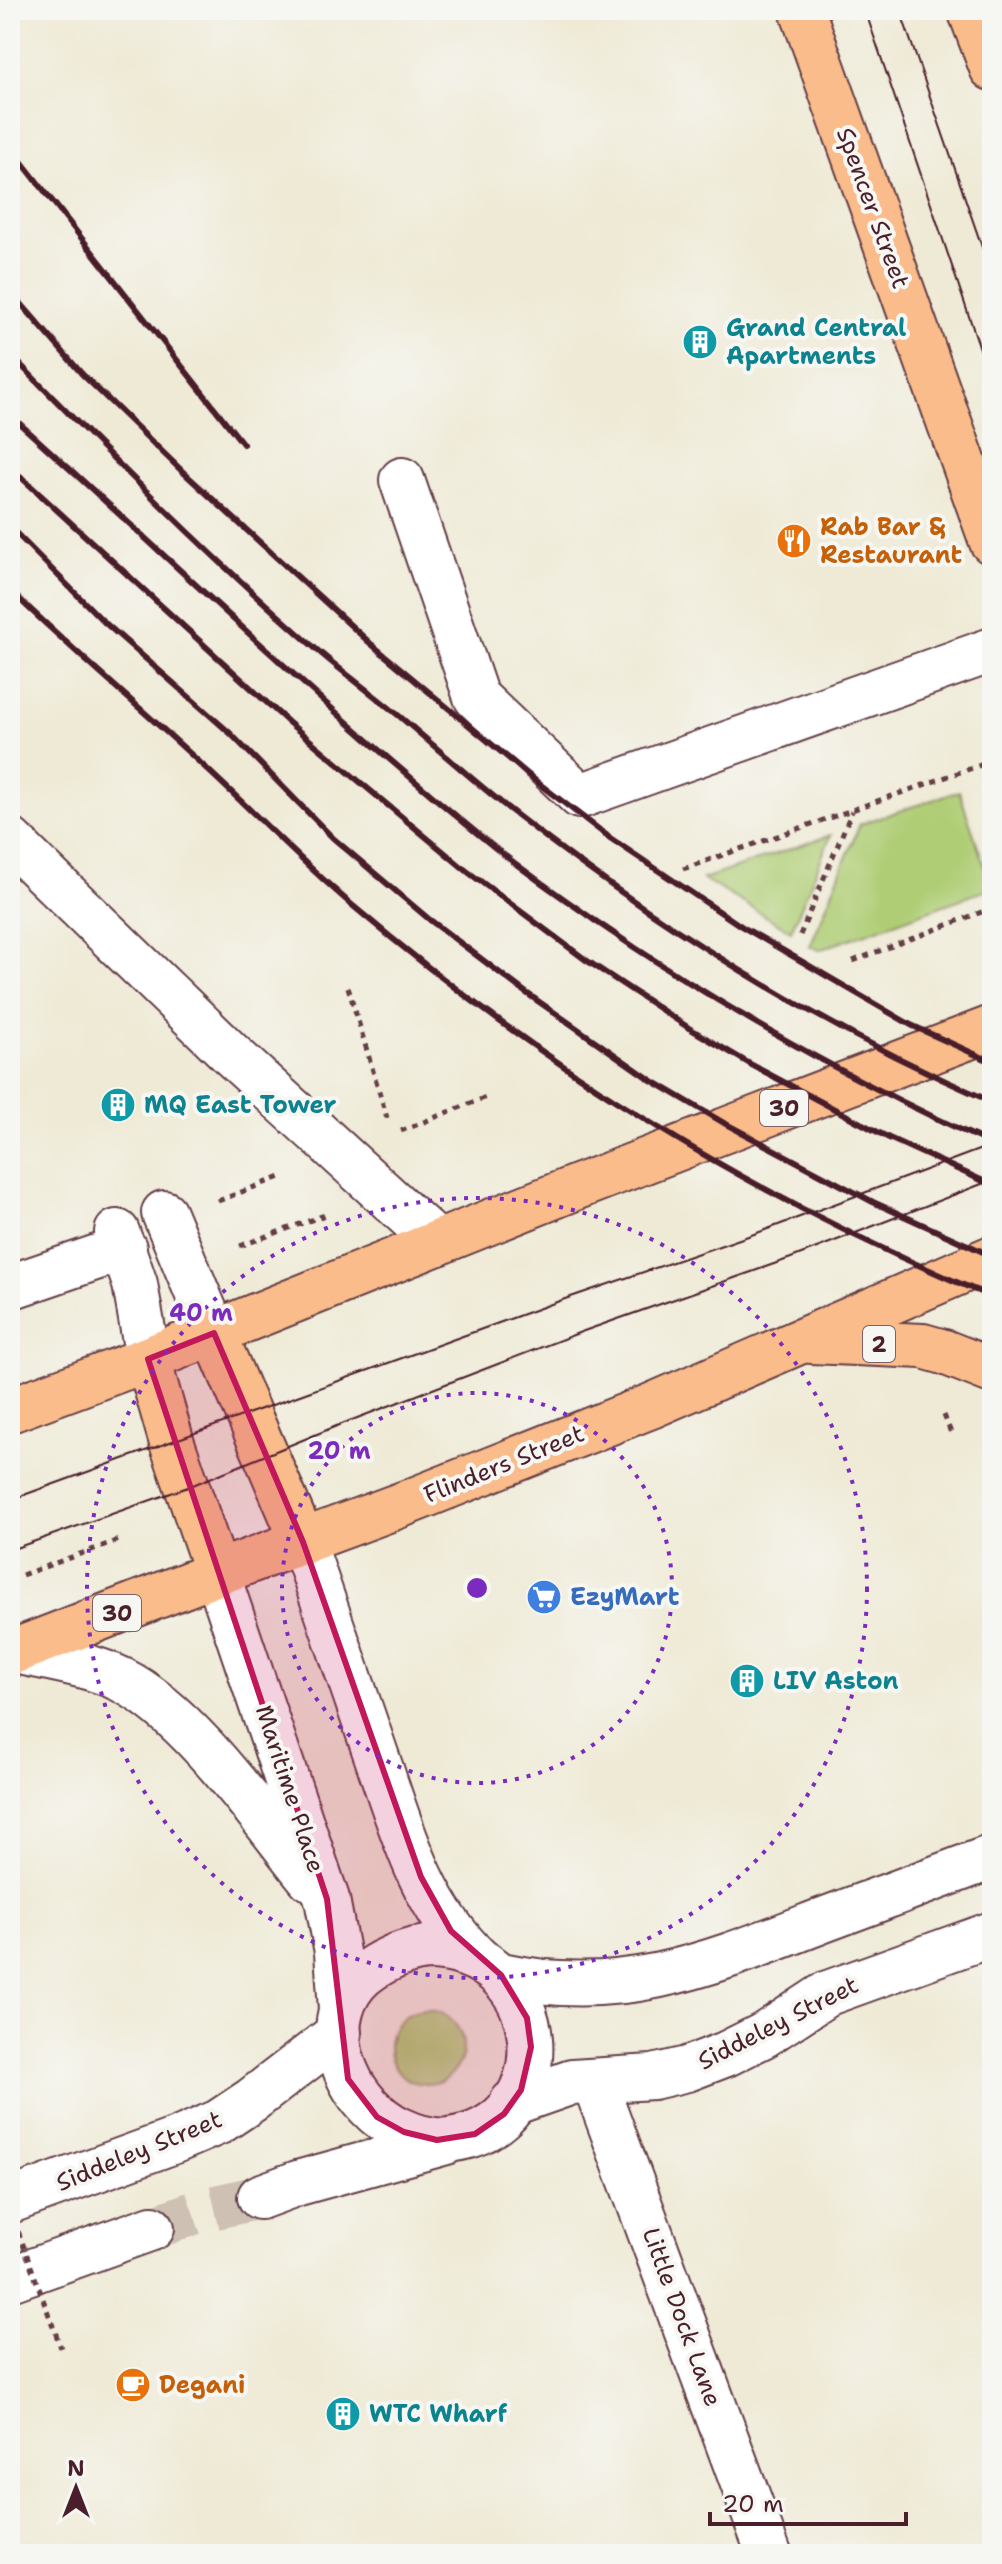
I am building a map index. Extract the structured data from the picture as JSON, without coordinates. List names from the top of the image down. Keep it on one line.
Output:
{"streets":{"main road":["Spencer Street","30","2","Flinders Street"],"street":["Maritime Place","Siddeley Street","Little Dock Lane"]},"crossings":[["2","Flinders Street"],["Flinders Street","Maritime Place"],["Maritime Place","Siddeley Street"],["Siddeley Street","Little Dock Lane"]],"places":{"building":["Grand Central Apartments","MQ East Tower","LIV Aston","WTC Wharf"],"restaurant":["Rab Bar & Restaurant"],"supermarket":["EzyMart"],"cafe":["Degani"]},"scale_bar":"20 m","north":"top","rings":["40 m","20 m"]}
